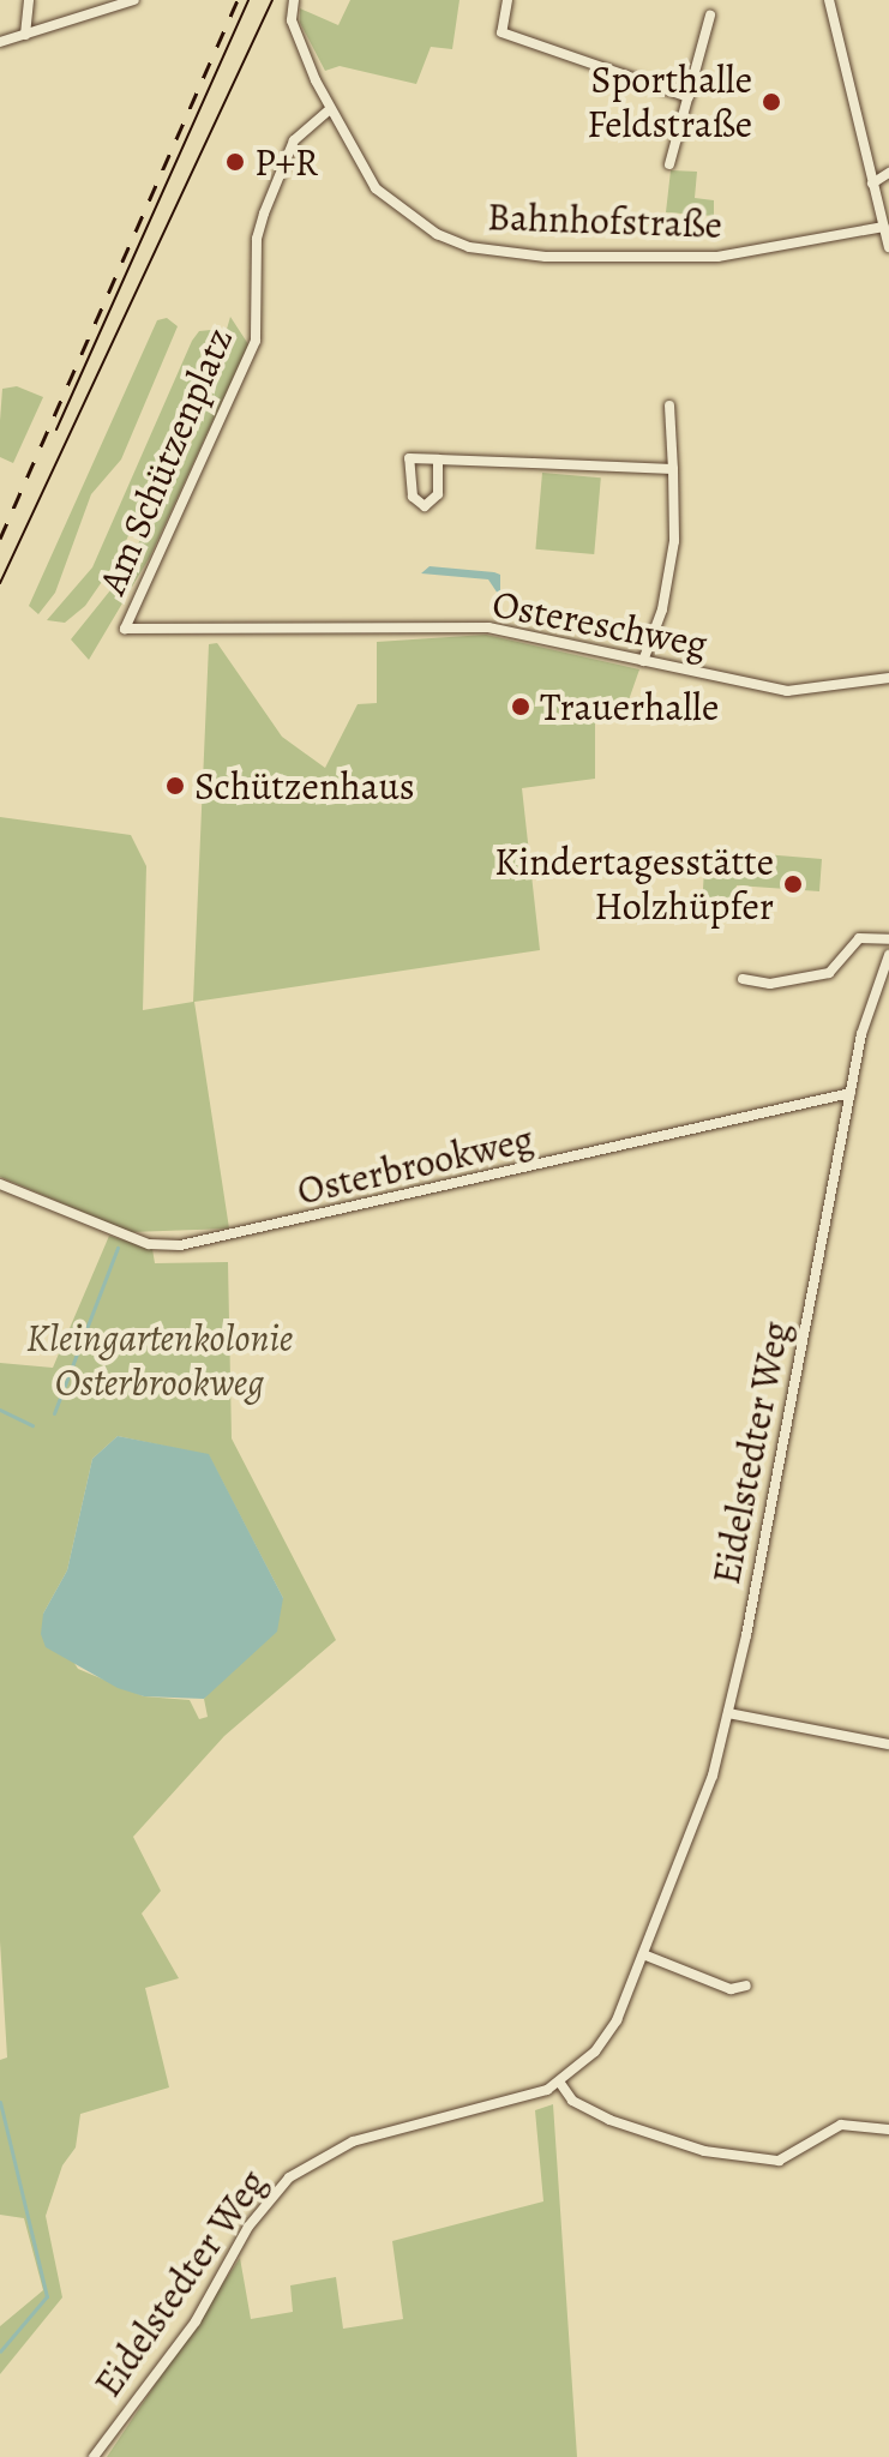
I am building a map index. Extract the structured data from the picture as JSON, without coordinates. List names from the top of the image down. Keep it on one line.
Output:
{"streets":{"street":["Bahnhofstraße","Am Schützenplatz","Ostereschweg","Osterbrookweg","Eidelstedter Weg"]},"crossings":[["Bahnhofstraße","Am Schützenplatz"],["Am Schützenplatz","Ostereschweg"],["Osterbrookweg","Eidelstedter Weg"]],"parks":["Kleingartenkolonie Osterbrookweg"],"places":["Sporthalle Feldstraße","P+R","Trauerhalle","Schützenhaus","Kindertagesstätte Holzhüpfer"]}
